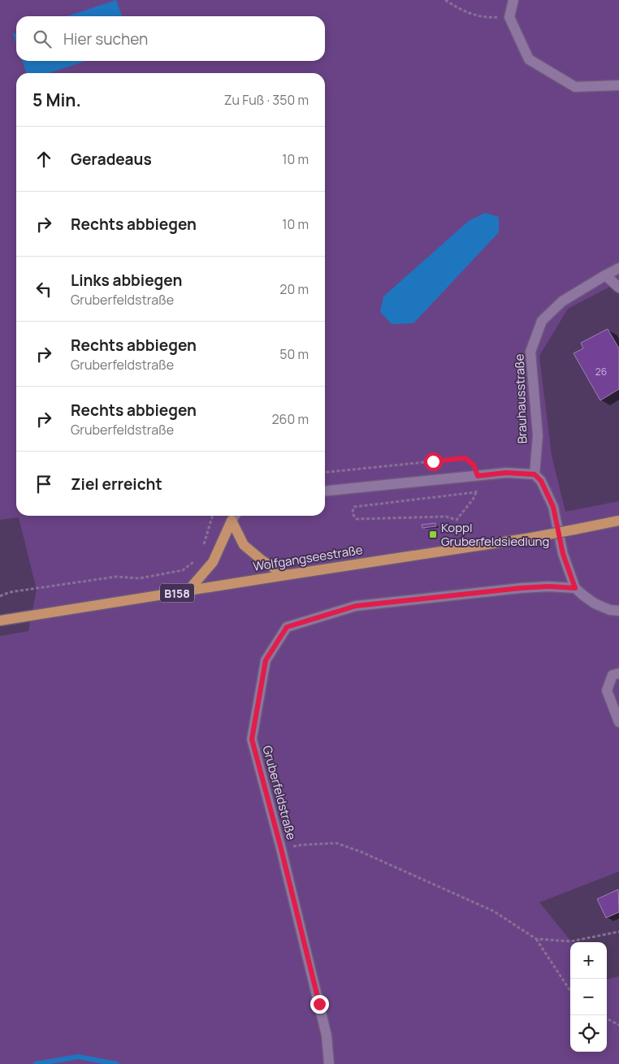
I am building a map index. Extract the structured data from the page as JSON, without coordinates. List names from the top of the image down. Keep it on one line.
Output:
{"streets":{"main road":["Wolfgangseestraße","B158"],"street":["Brauhausstraße","Gruberfeldstraße"]},"places":{"transit":["Koppl Gruberfeldsiedlung"]},"house_numbers":["26"],"page":{"search":"Hier suchen","heading":["5 Min.","Zu Fuß · 350 m"],"list":[["Geradeaus","10 m"],["Rechts abbiegen","10 m"],["Links abbiegen","Gruberfeldstraße","20 m"],["Rechts abbiegen","Gruberfeldstraße","50 m"],["Rechts abbiegen","Gruberfeldstraße","260 m"],"Ziel erreicht"],"map_buttons":["+","−"]}}
